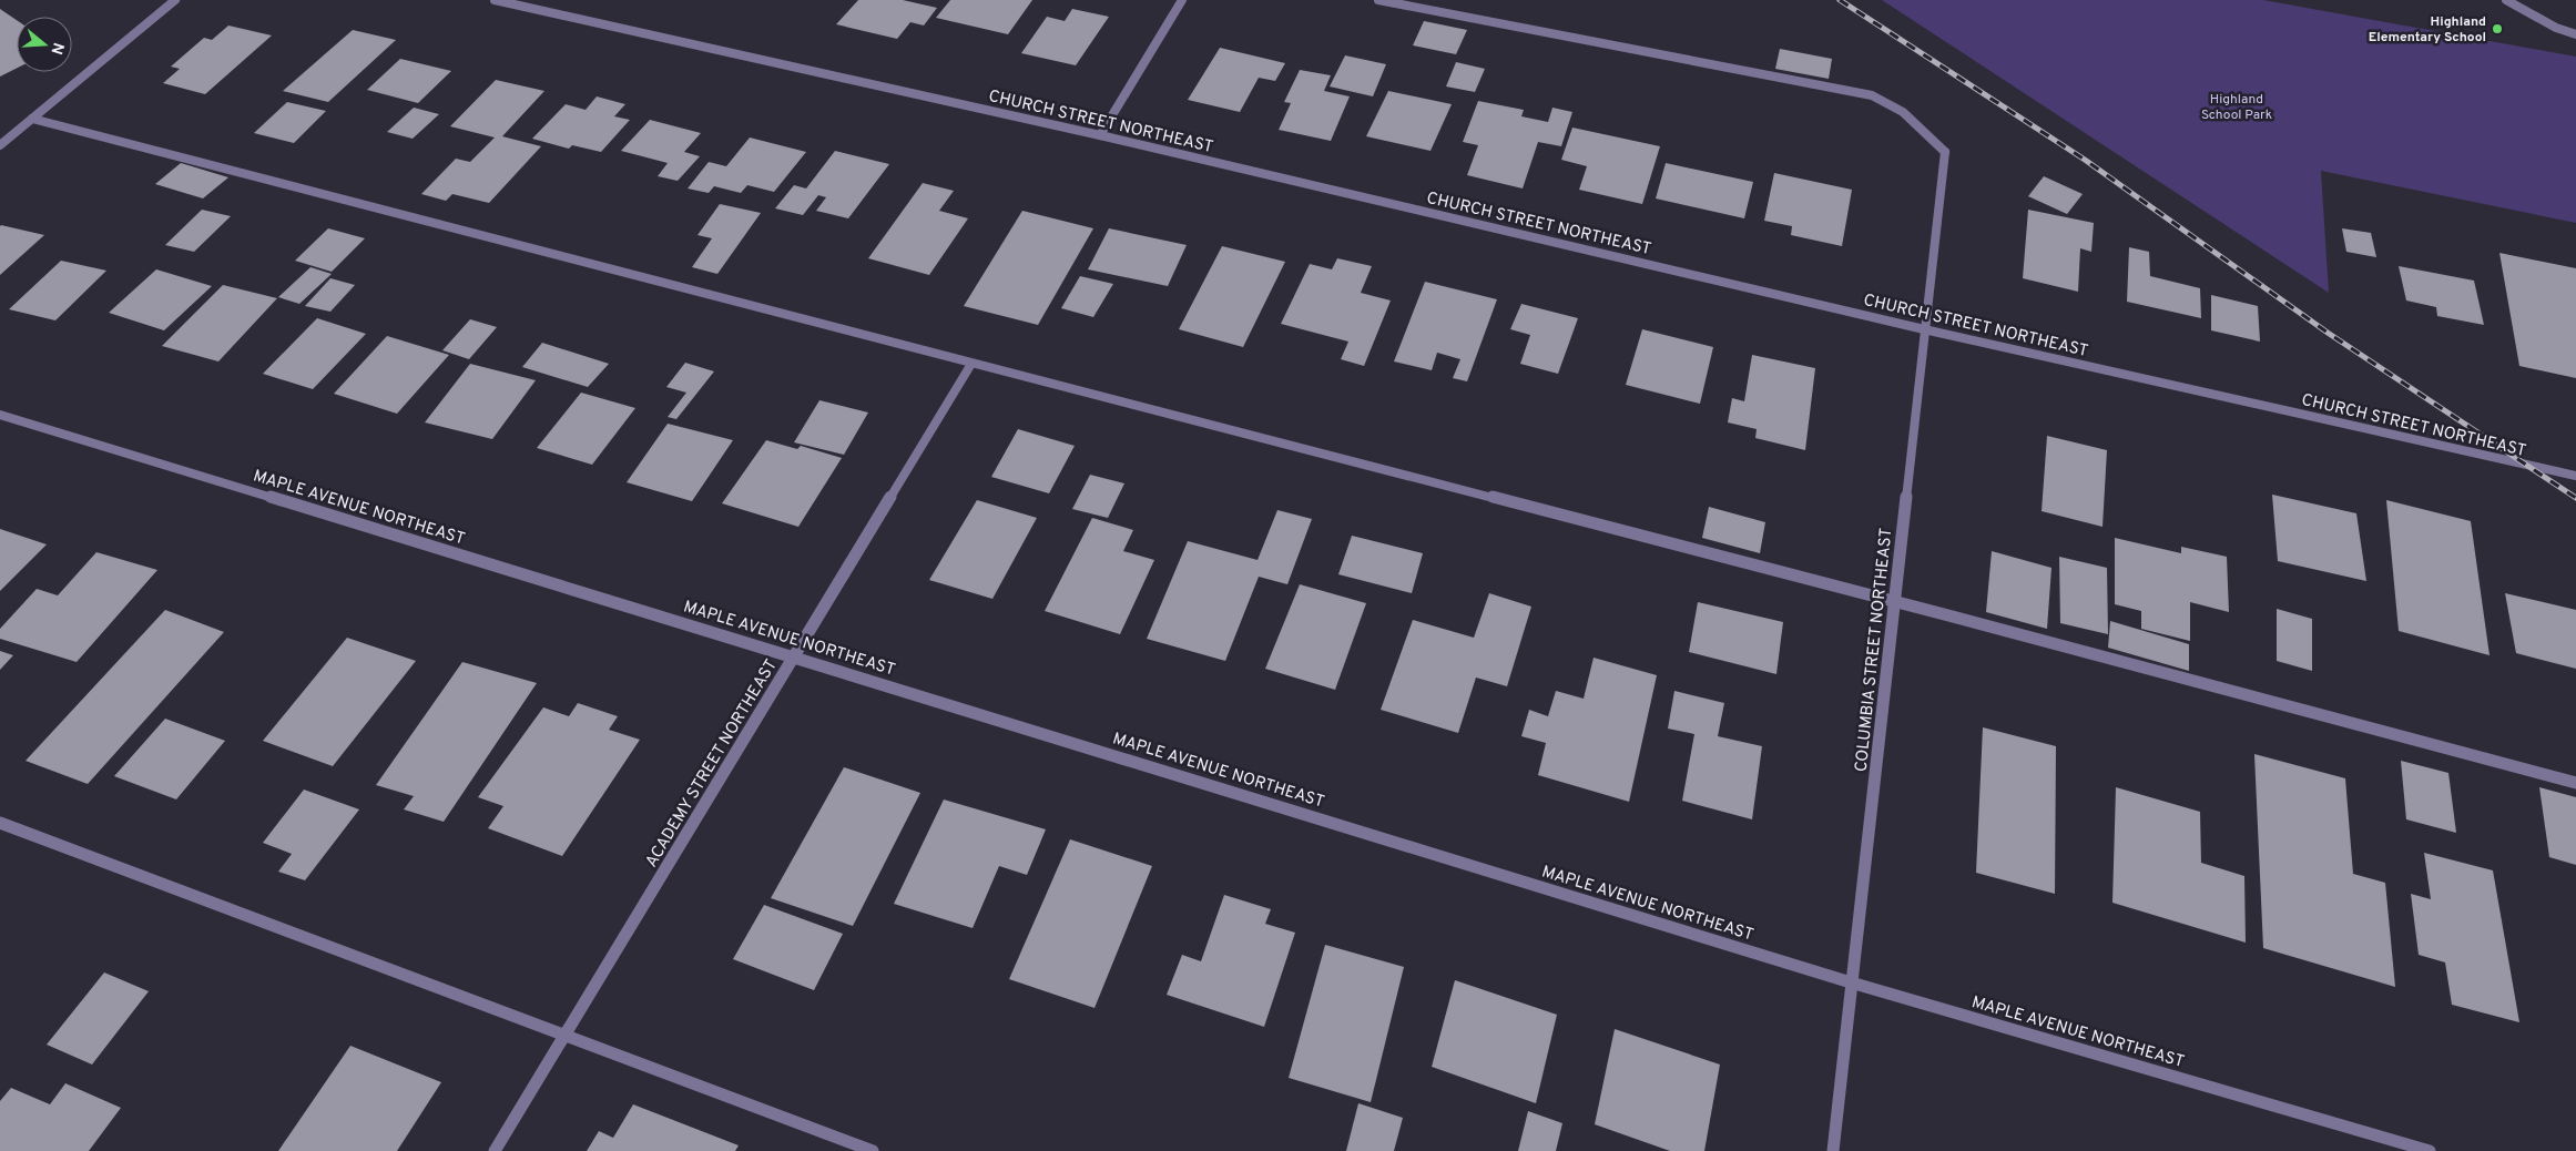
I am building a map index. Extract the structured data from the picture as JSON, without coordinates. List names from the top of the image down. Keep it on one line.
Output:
{"streets":{"street":["CHURCH STREET NORTHEAST","MAPLE AVENUE NORTHEAST","COLUMBIA STREET NORTHEAST","ACADEMY STREET NORTHEAST"]},"crossings":[["CHURCH STREET NORTHEAST","COLUMBIA STREET NORTHEAST"],["MAPLE AVENUE NORTHEAST","COLUMBIA STREET NORTHEAST"],["MAPLE AVENUE NORTHEAST","ACADEMY STREET NORTHEAST"]],"parks":["Highland School Park"],"places":["Highland Elementary School"],"north":"right"}
